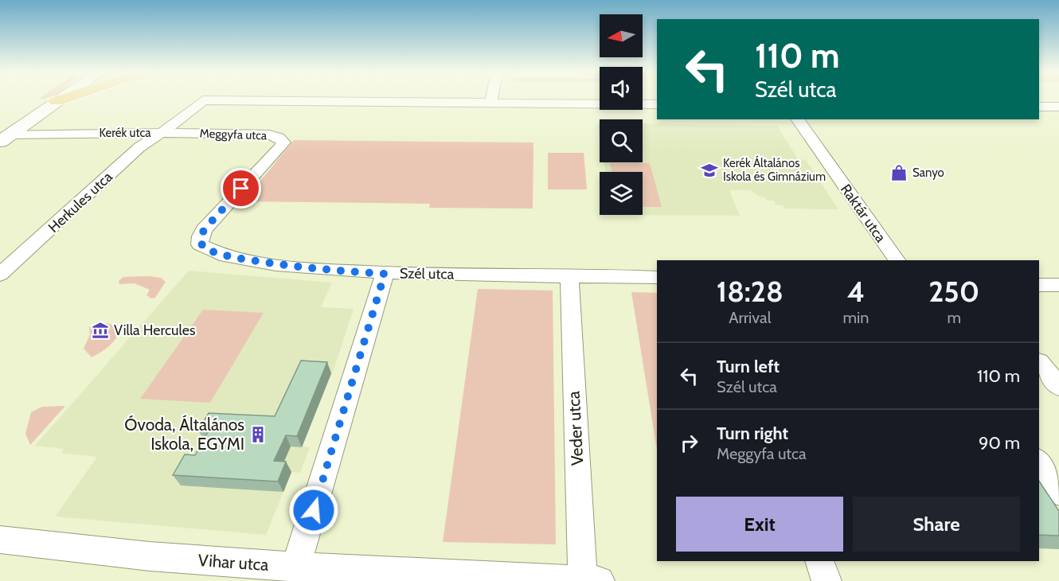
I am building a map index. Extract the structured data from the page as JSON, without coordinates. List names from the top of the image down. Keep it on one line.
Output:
{"streets":{"street":["Kerék utca","Meggyfa utca","Herkules utca","Raktár utca","Szél utca","Veder utca","Vihar utca"]},"crossings":[["Kerék utca","Meggyfa utca"],["Kerék utca","Herkules utca"],["Meggyfa utca","Herkules utca"],["Meggyfa utca","Szél utca"],["Szél utca","Veder utca"],["Veder utca","Vihar utca"]],"places":{"school or university":["Kerék Általános Iskola és Gimnázium"],"shop":["Sanyo"],"museum":["Villa Hercules"],"building":["Óvoda, Általános Iskola, EGYMI"]},"north":"left","page":{"turn":["110 m","Szél utca"],"eta":["18:28","Arrival","4","min","250","m"],"list":[{"name":"Turn left","note":"Szél utca","value":"110 m"},{"name":"Turn right","note":"Meggyfa utca","value":"90 m"}],"buttons":["Exit","Share"]}}
